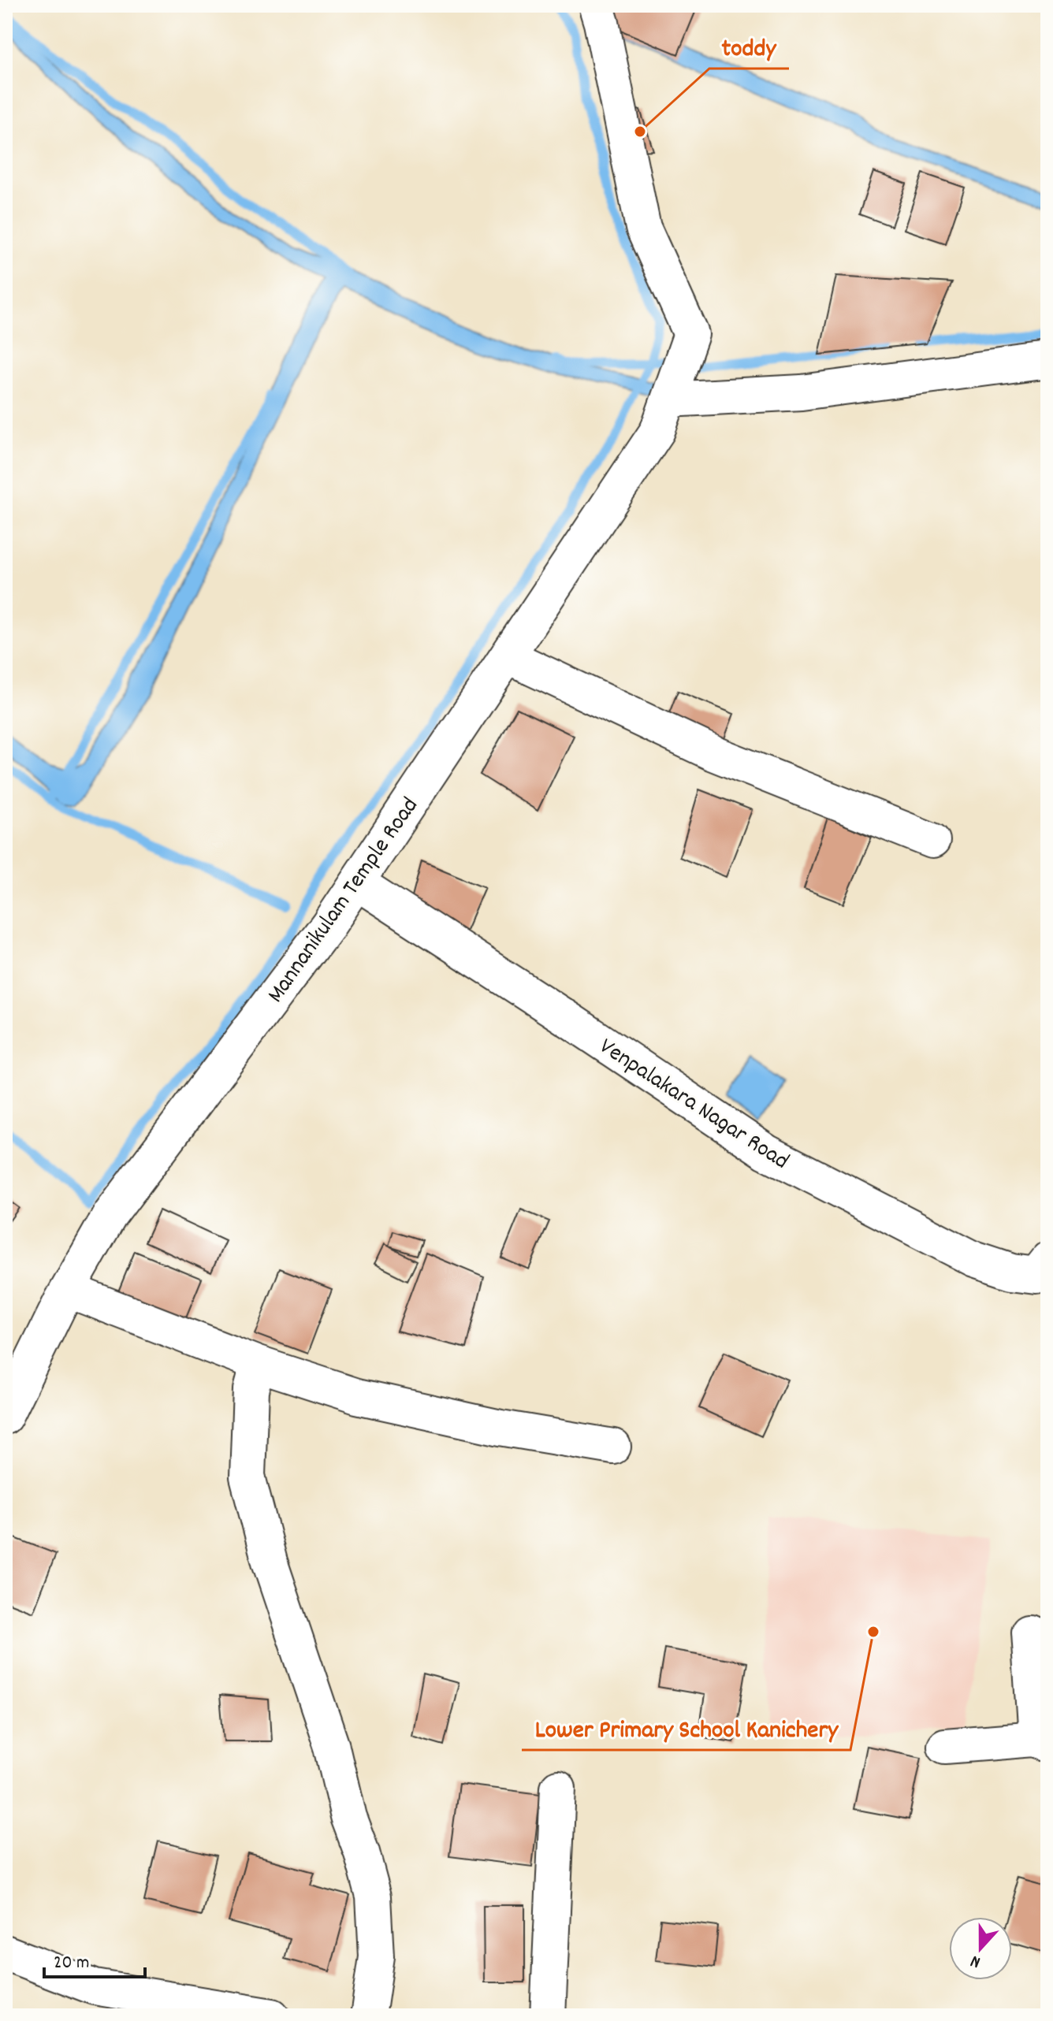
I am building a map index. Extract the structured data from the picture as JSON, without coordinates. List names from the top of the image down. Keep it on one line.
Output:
{"streets":{"street":["Mannanikulam Temple Road","Venpalakara Nagar Road"]},"crossings":[["Mannanikulam Temple Road","Venpalakara Nagar Road"]],"places":["toddy","Lower Primary School Kanichery"],"scale_bar":"20 m","north":"bottom"}
